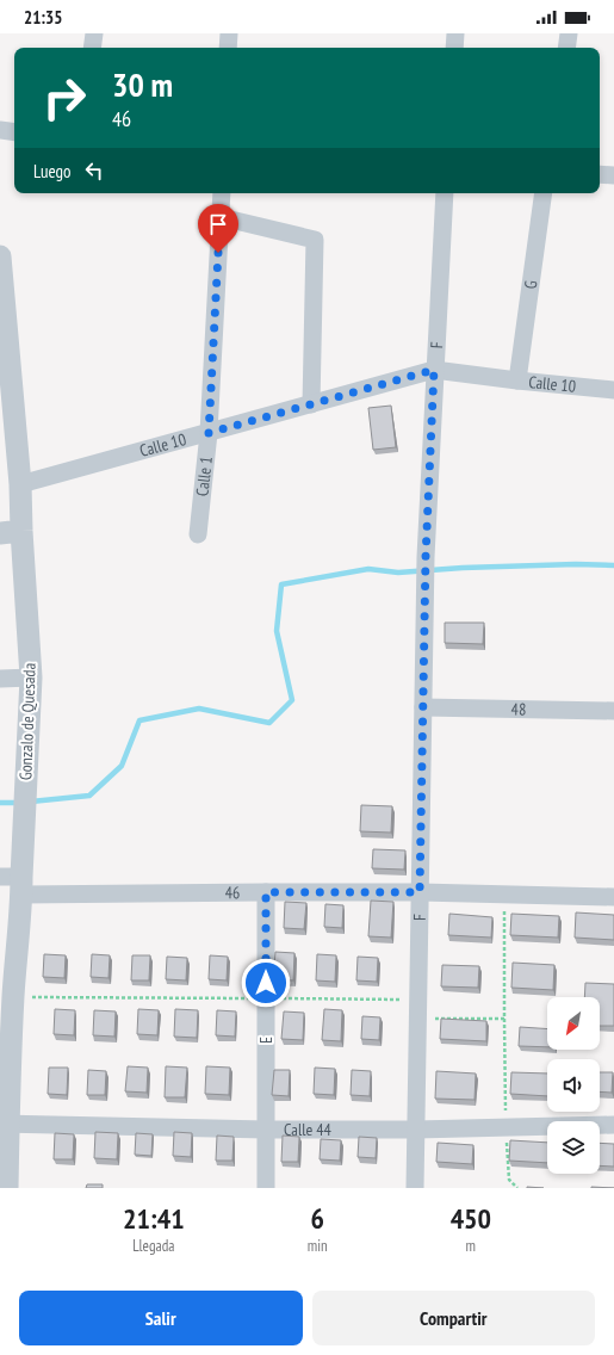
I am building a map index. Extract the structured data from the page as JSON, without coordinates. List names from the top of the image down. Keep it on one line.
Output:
{"streets":{"street":["G","F","Calle 10","Calle 1","48","Gonzalo de Quesada","46","E","Calle 44"]},"crossings":[["G","Calle 10"],["F","Calle 10"],["F","48"],["F","46"],["F","Calle 44"],["Calle 10","Calle 1"],["Calle 10","Gonzalo de Quesada"],["Gonzalo de Quesada","46"],["Gonzalo de Quesada","Calle 44"],["46","E"],["E","Calle 44"]],"north":"bottom left","page":{"status":"21:35","turn":["30 m","46"],"then":"Luego","eta":["21:41","Llegada","6","min","450","m"],"buttons":["Salir","Compartir"]}}
